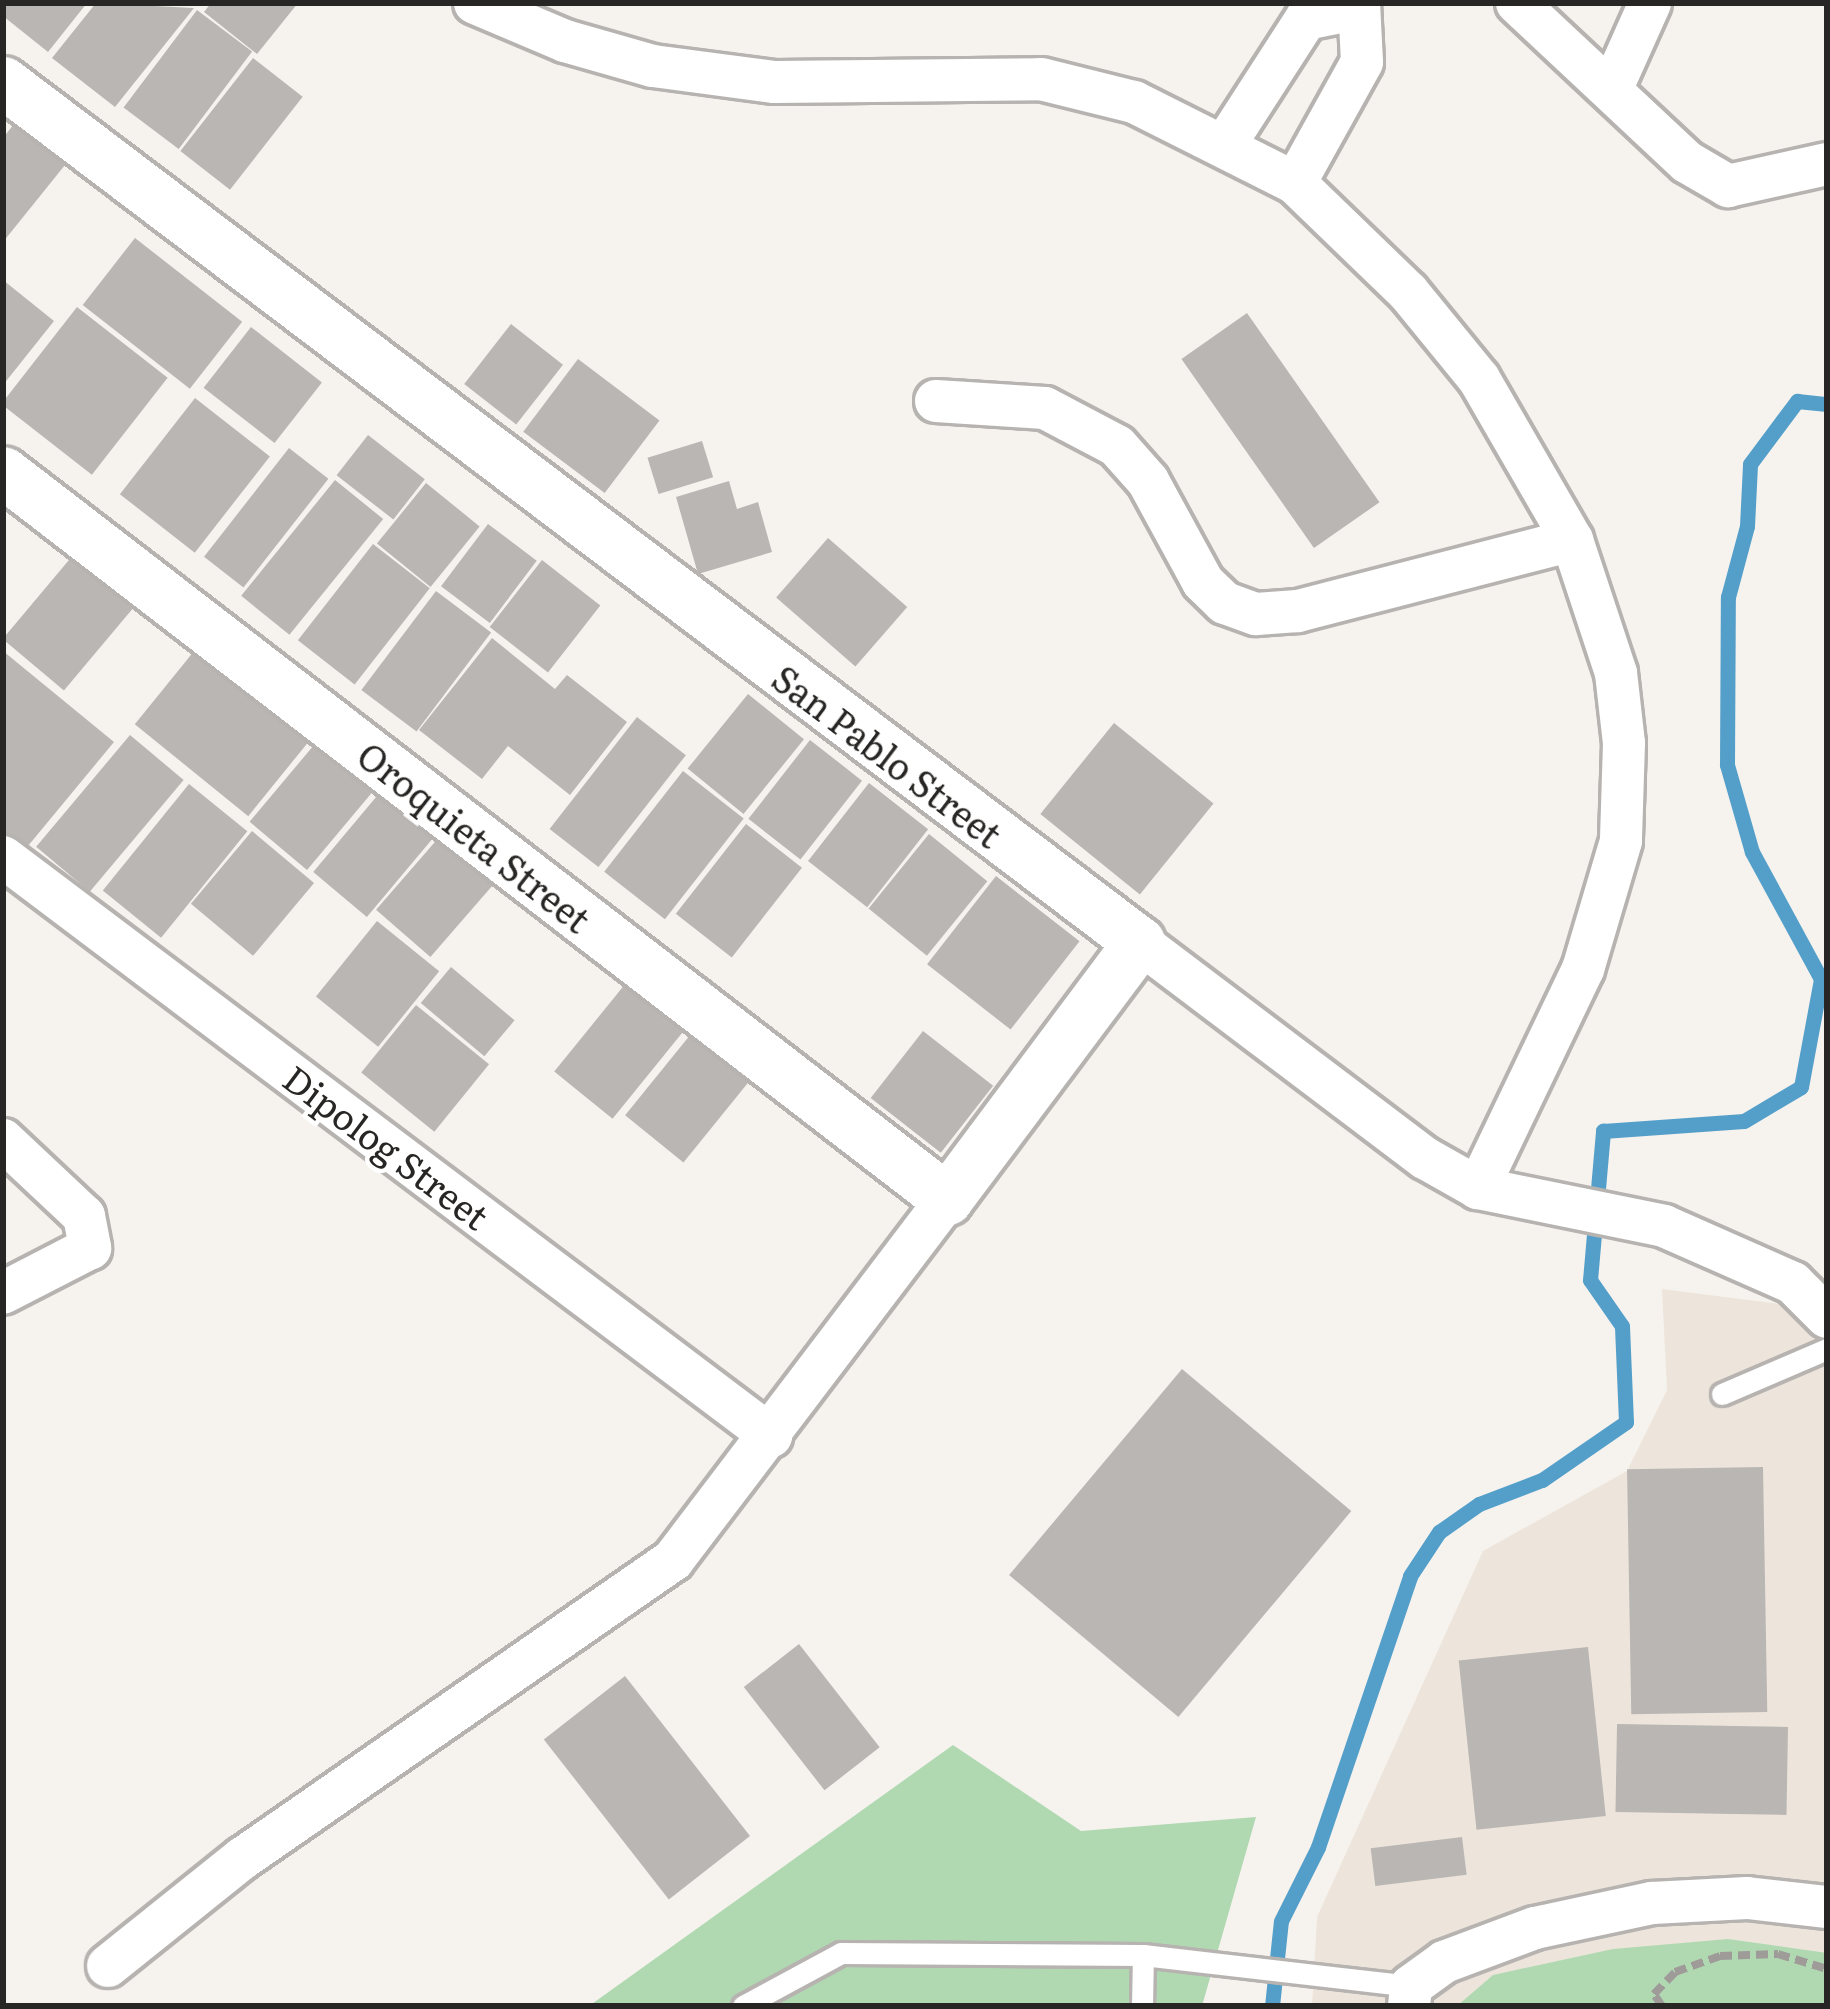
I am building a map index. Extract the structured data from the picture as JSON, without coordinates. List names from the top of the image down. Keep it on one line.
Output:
{"streets":{"street":["San Pablo Street","Oroquieta Street","Dipolog Street"]}}
